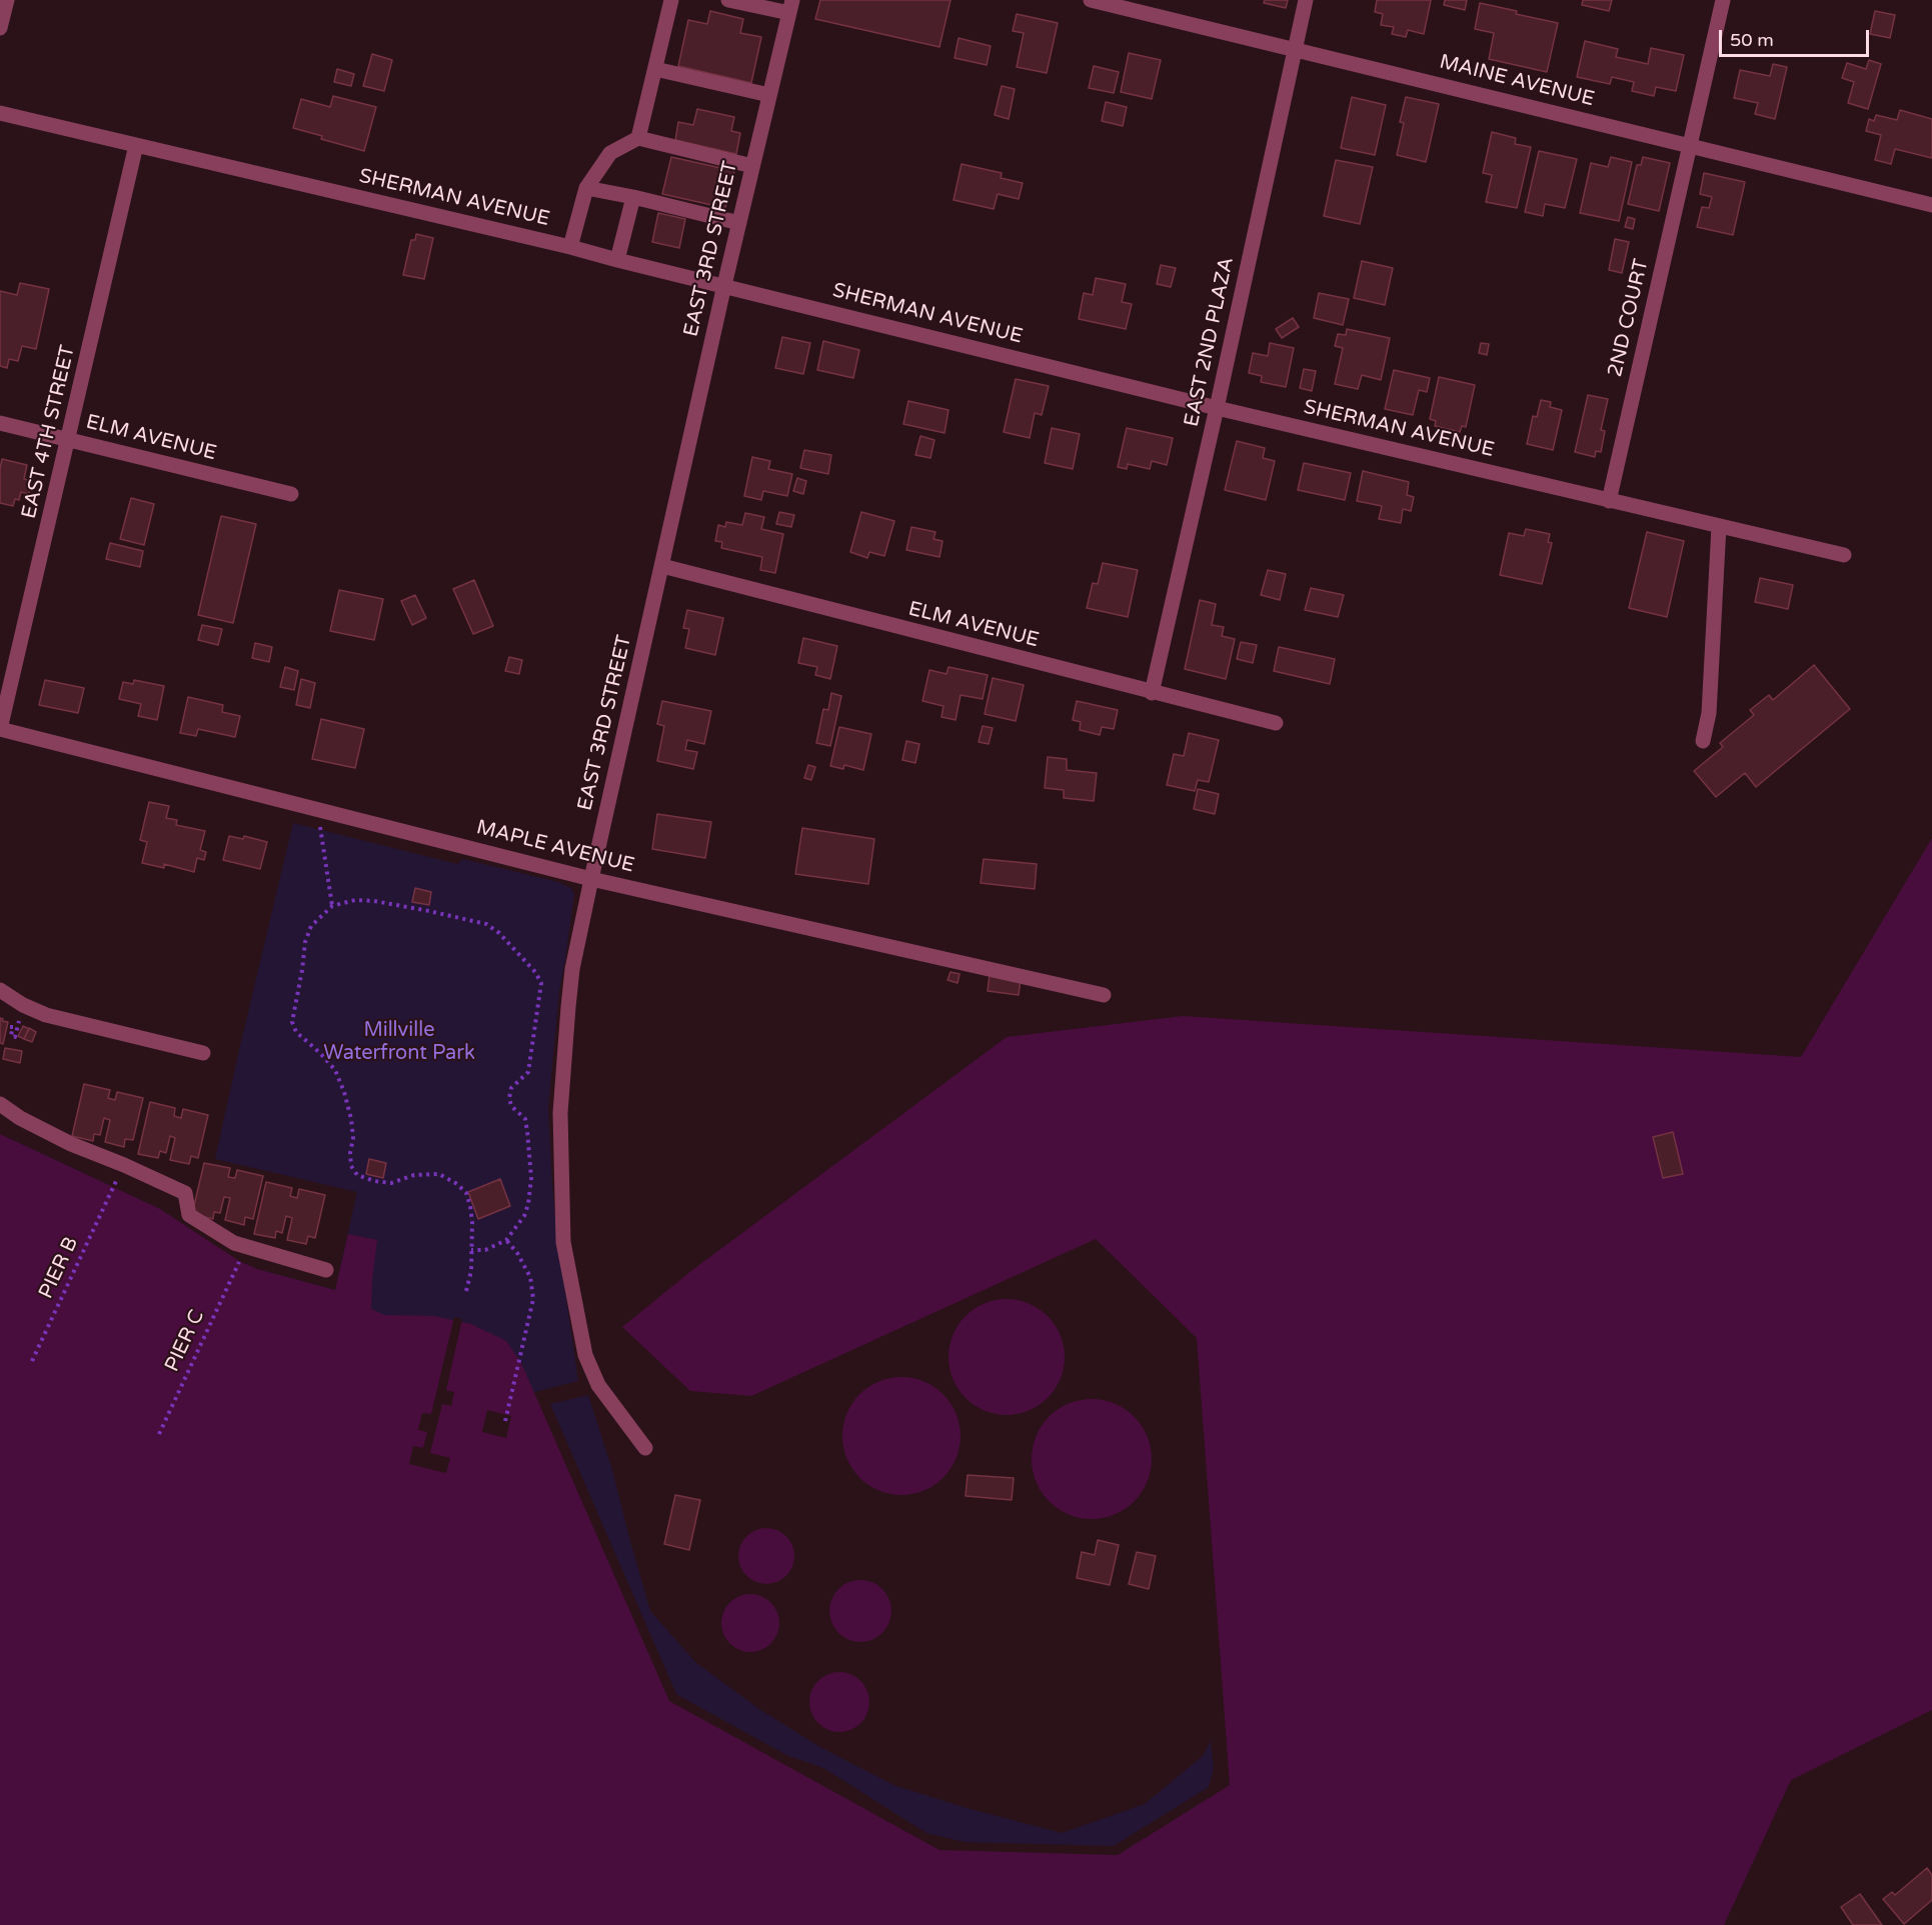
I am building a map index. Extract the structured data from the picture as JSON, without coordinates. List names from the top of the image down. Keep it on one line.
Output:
{"streets":{"street":["MAINE AVENUE","SHERMAN AVENUE","EAST 3RD STREET","2ND COURT","EAST 2ND PLAZA","EAST 4TH STREET","ELM AVENUE","MAPLE AVENUE"],"path":["PIER B","PIER C"]},"crossings":[["MAINE AVENUE","2ND COURT"],["MAINE AVENUE","EAST 2ND PLAZA"],["SHERMAN AVENUE","EAST 3RD STREET"],["SHERMAN AVENUE","2ND COURT"],["SHERMAN AVENUE","EAST 2ND PLAZA"],["SHERMAN AVENUE","EAST 4TH STREET"],["EAST 3RD STREET","ELM AVENUE"],["EAST 3RD STREET","MAPLE AVENUE"],["EAST 2ND PLAZA","ELM AVENUE"],["EAST 4TH STREET","ELM AVENUE"],["EAST 4TH STREET","MAPLE AVENUE"]],"parks":["Millville Waterfront Park"],"scale_bar":"50 m"}
